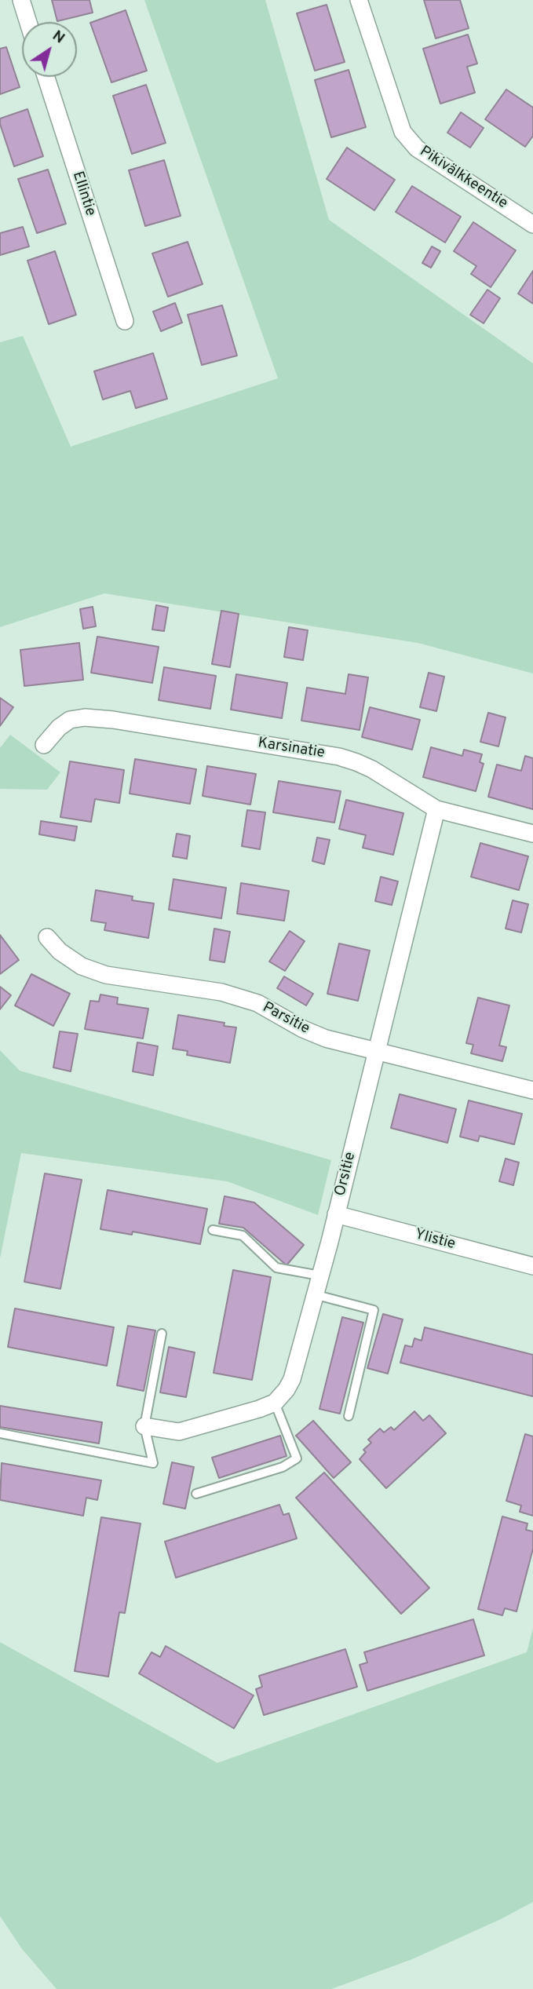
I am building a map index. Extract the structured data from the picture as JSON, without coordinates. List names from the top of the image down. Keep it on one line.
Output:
{"streets":{"street":["Pikivälkkeentie","Ellintie","Karsinatie","Parsitie","Orsitie","Ylistie"]},"crossings":[["Karsinatie","Orsitie"],["Parsitie","Orsitie"],["Orsitie","Ylistie"]],"north":"top right"}
